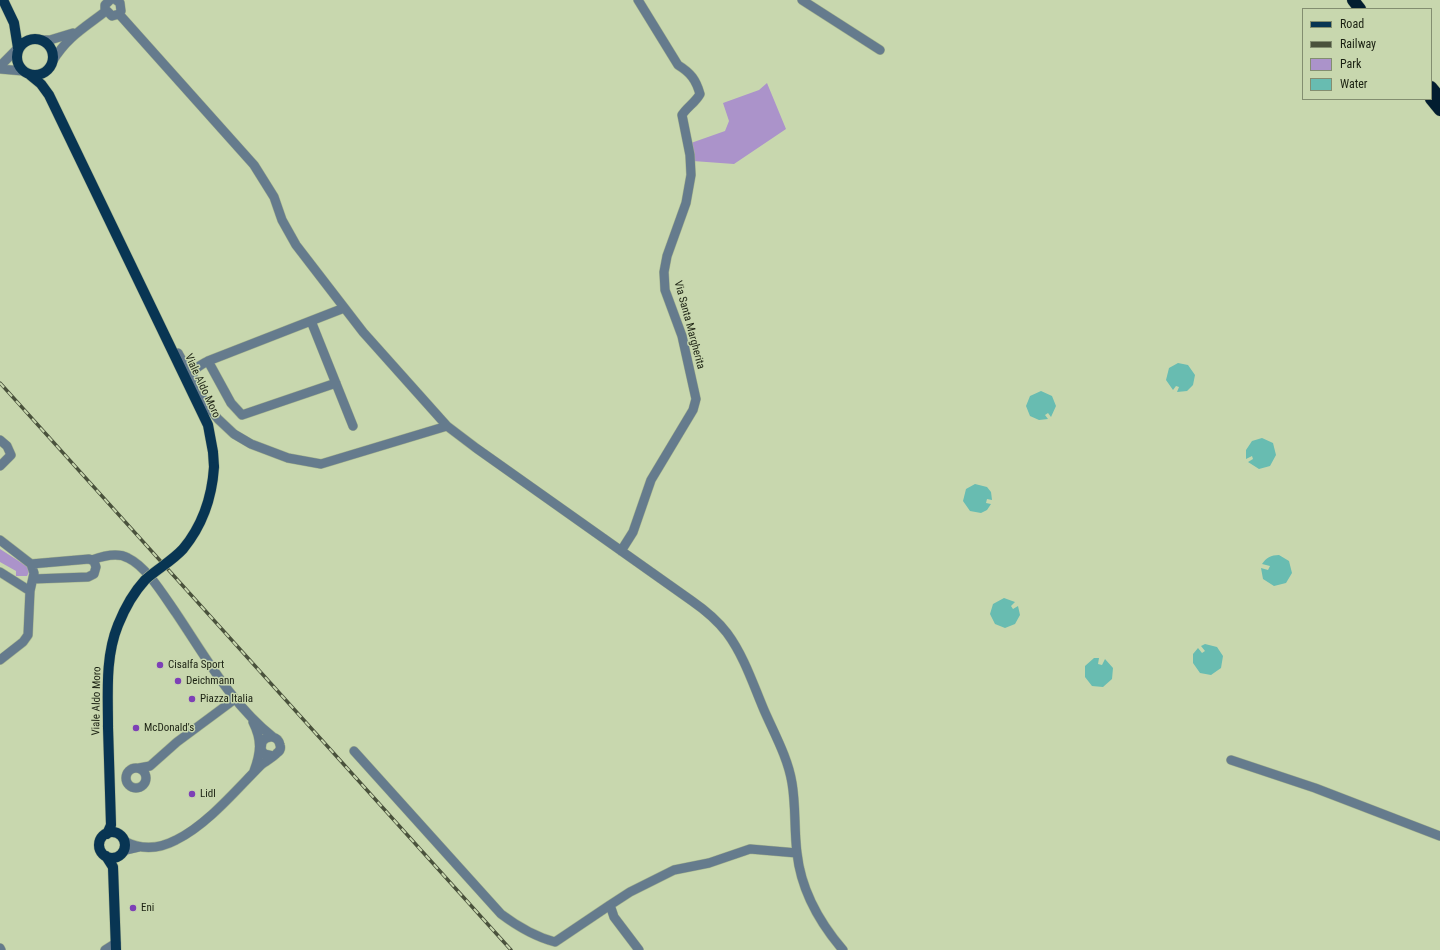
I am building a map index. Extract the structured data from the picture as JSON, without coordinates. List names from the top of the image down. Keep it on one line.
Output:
{"streets":{"main road":["Viale Aldo Moro"],"street":["Via Santa Margherita"]},"places":["Cisalfa Sport","Deichmann","Piazza Italia","McDonald's","Lidl","Eni"],"legend":["Road","Railway","Park","Water"]}
